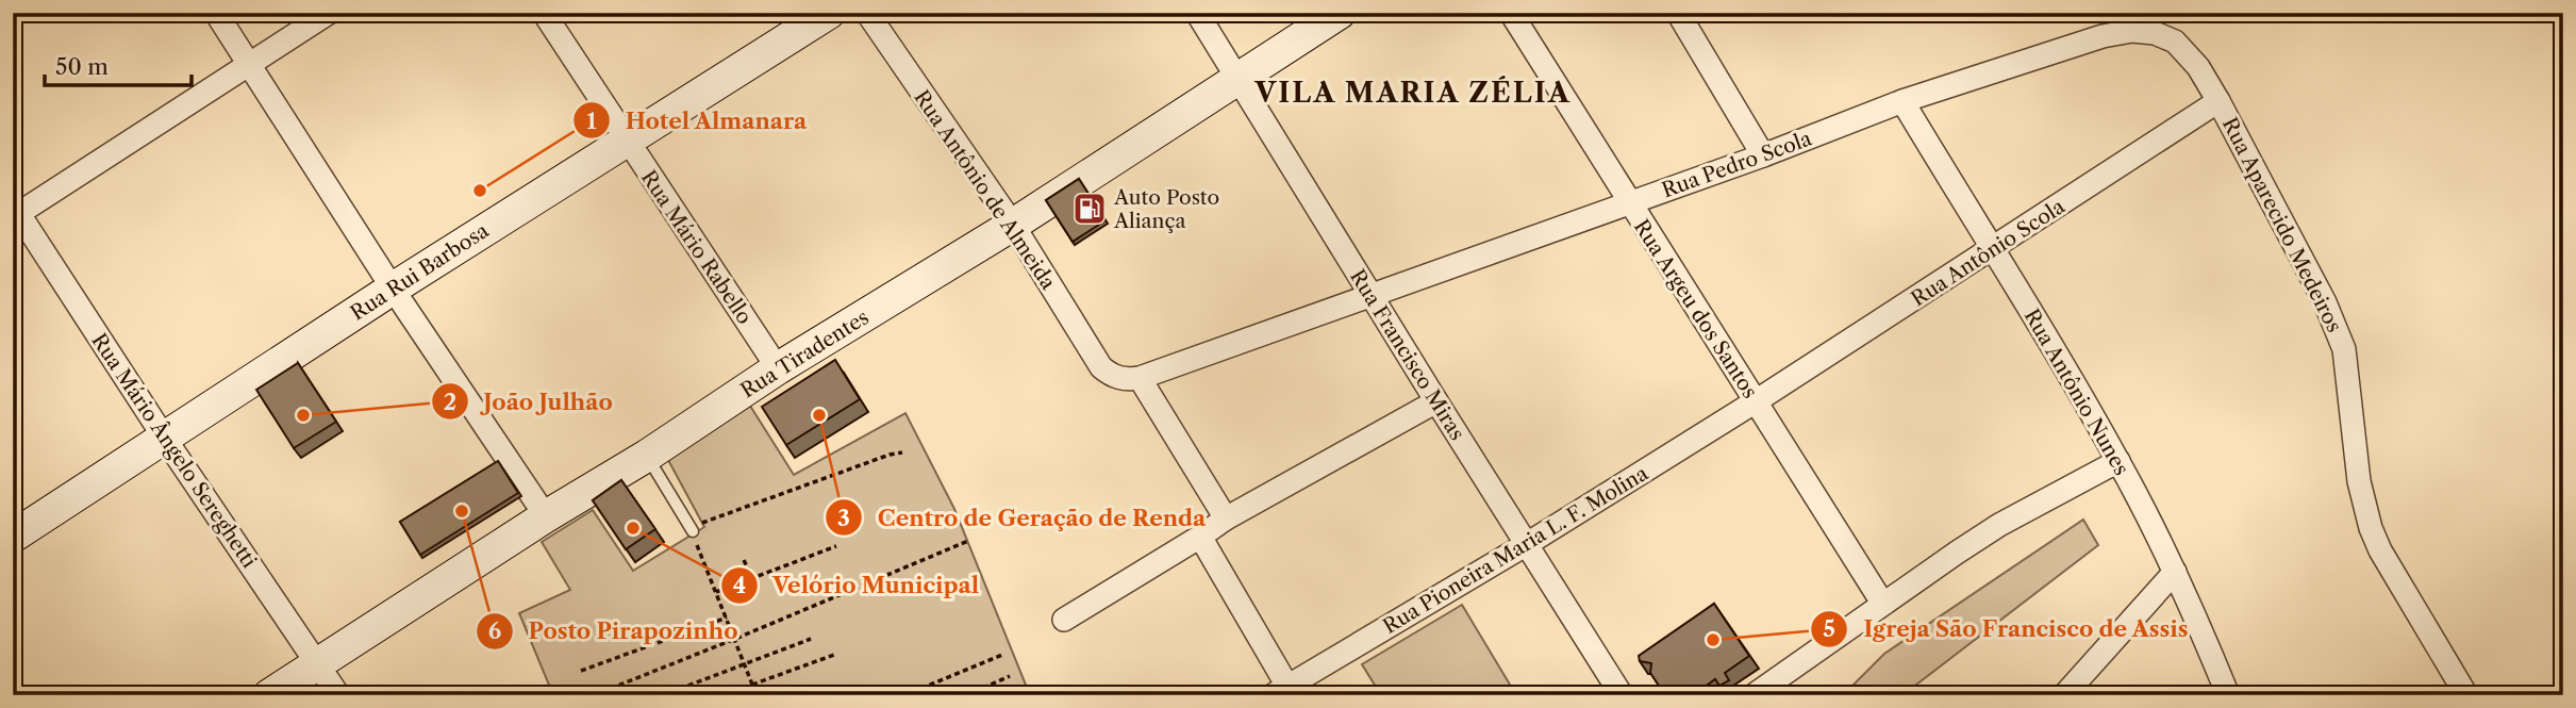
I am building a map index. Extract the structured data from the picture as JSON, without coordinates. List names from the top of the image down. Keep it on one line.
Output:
{"streets":{"main road":["Rua Rui Barbosa","Rua Tiradentes"],"street":["Rua Pedro Scola","Rua Antônio de Almeida","Rua Aparecido Medeiros","Rua Mário Rabello","Rua Antônio Scola","Rua Argeu dos Santos","Rua Francisco Miras","Rua Antônio Nunes","Rua Mário Ângelo Sereghetti","Rua Pioneira Maria L. F. Molina"]},"crossings":[["Rua Pedro Scola","Rua Antônio de Almeida"],["Rua Pedro Scola","Rua Aparecido Medeiros"],["Rua Pedro Scola","Rua Argeu dos Santos"],["Rua Pedro Scola","Rua Francisco Miras"],["Rua Pedro Scola","Rua Antônio Nunes"],["Rua Antônio de Almeida","Rua Tiradentes"],["Rua Aparecido Medeiros","Rua Antônio Scola"],["Rua Mário Rabello","Rua Rui Barbosa"],["Rua Mário Rabello","Rua Tiradentes"],["Rua Antônio Scola","Rua Argeu dos Santos"],["Rua Antônio Scola","Rua Antônio Nunes"],["Rua Antônio Scola","Rua Pioneira Maria L. F. Molina"],["Rua Rui Barbosa","Rua Mário Ângelo Sereghetti"],["Rua Argeu dos Santos","Rua Pioneira Maria L. F. Molina"],["Rua Tiradentes","Rua Francisco Miras"],["Rua Tiradentes","Rua Mário Ângelo Sereghetti"],["Rua Francisco Miras","Rua Pioneira Maria L. F. Molina"]],"districts":["VILA MARIA ZÉLIA"],"places":{"other":["Hotel Almanara","João Julhão","Centro de Geração de Renda","Posto Pirapozinho","Velório Municipal","Igreja São Francisco de Assis"],"fuel station":["Auto Posto Aliança"]},"scale_bar":"50 m"}
